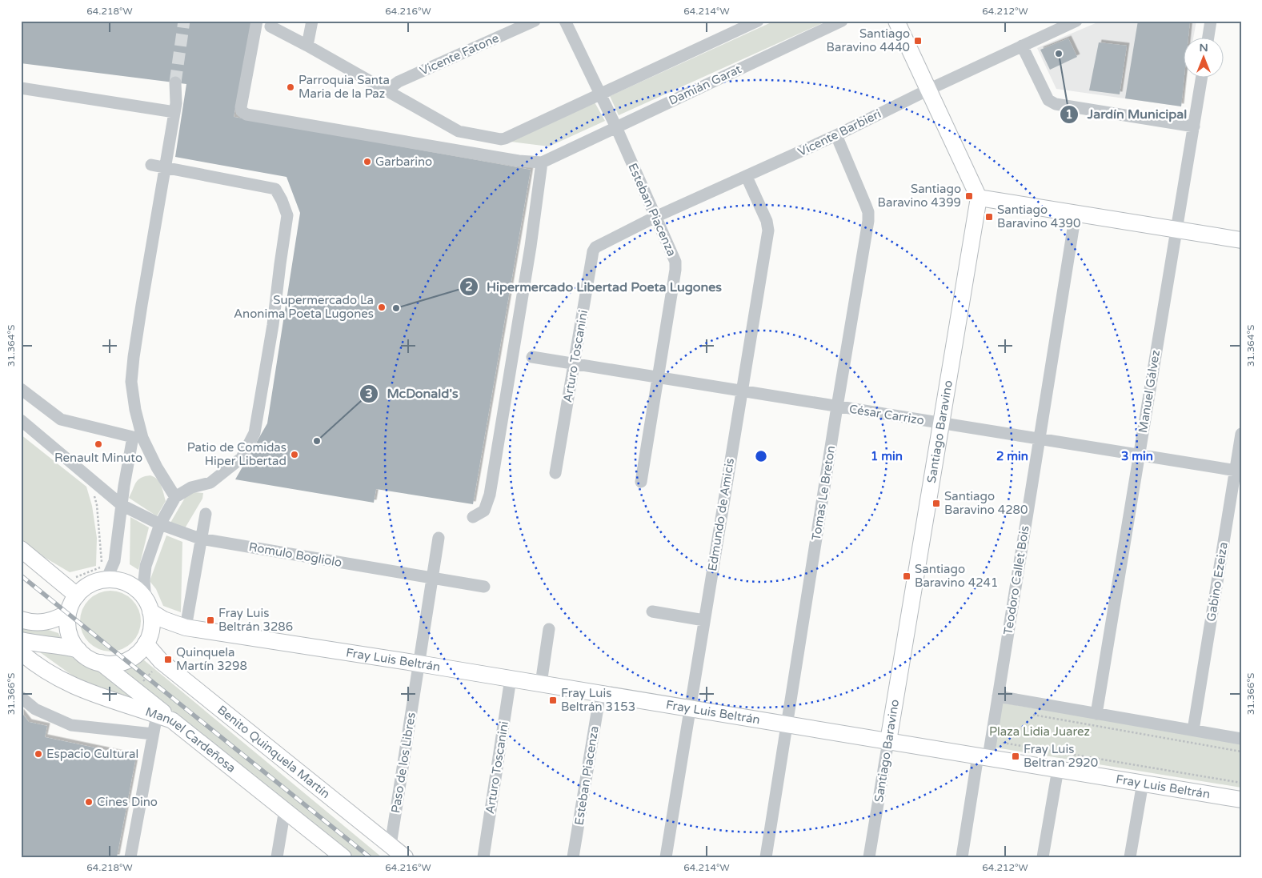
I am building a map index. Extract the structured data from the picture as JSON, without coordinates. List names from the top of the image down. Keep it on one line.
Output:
{"streets":{"main road":["Santiago Baravino","Fray Luis Beltrán","Manuel Cardeñosa","Benito Quinquela Martín"],"street":["Vicente Fatone","Damián Garat","Vicente Barbieri","Esteban Piacenza","Arturo Toscanini","Manuel Gálvez","César Carrizo","Tomas Le Breton","Edmundo de Amicis","Romulo Bogliolo","Teodoro Callet Bois","Gabino Ezeiza","Paso de los Libres"]},"crossings":[["Damián Garat","Esteban Piacenza"],["Vicente Barbieri","Esteban Piacenza"],["Vicente Barbieri","Arturo Toscanini"],["Vicente Barbieri","Tomas Le Breton"],["Vicente Barbieri","Edmundo de Amicis"],["Esteban Piacenza","César Carrizo"],["Esteban Piacenza","Fray Luis Beltrán"],["Arturo Toscanini","César Carrizo"],["Arturo Toscanini","Fray Luis Beltrán"],["Manuel Gálvez","César Carrizo"],["César Carrizo","Santiago Baravino"],["César Carrizo","Tomas Le Breton"],["César Carrizo","Edmundo de Amicis"],["César Carrizo","Teodoro Callet Bois"],["César Carrizo","Gabino Ezeiza"],["Santiago Baravino","Fray Luis Beltrán"],["Tomas Le Breton","Fray Luis Beltrán"],["Edmundo de Amicis","Fray Luis Beltrán"],["Romulo Bogliolo","Paso de los Libres"],["Teodoro Callet Bois","Fray Luis Beltrán"],["Fray Luis Beltrán","Paso de los Libres"],["Benito Quinquela Martín","Paso de los Libres"]],"parks":["Plaza Lidia Juarez"],"places":{"transit":["Santiago Baravino 4440","Santiago Baravino 4399","Santiago Baravino 4390","Santiago Baravino 4280","Santiago Baravino 4241","Fray Luis Beltrán 3286","Quinquela Martín 3298","Fray Luis Beltrán 3153","Fray Luis Beltran 2920"],"other":["Jardín Municipal","Parroquia Santa Maria de la Paz","Garbarino","Supermercado La Anonima Poeta Lugones","Hipermercado Libertad Poeta Lugones","McDonald's","Renault Minuto","Patio de Comidas Hiper Libertad","Espacio Cultural","Cines Dino"]},"north":"top","coordinates":["64.218°W","64.216°W","64.214°W","64.212°W","31.364°S","31.366°S"],"rings":["1 min","2 min","3 min"]}
